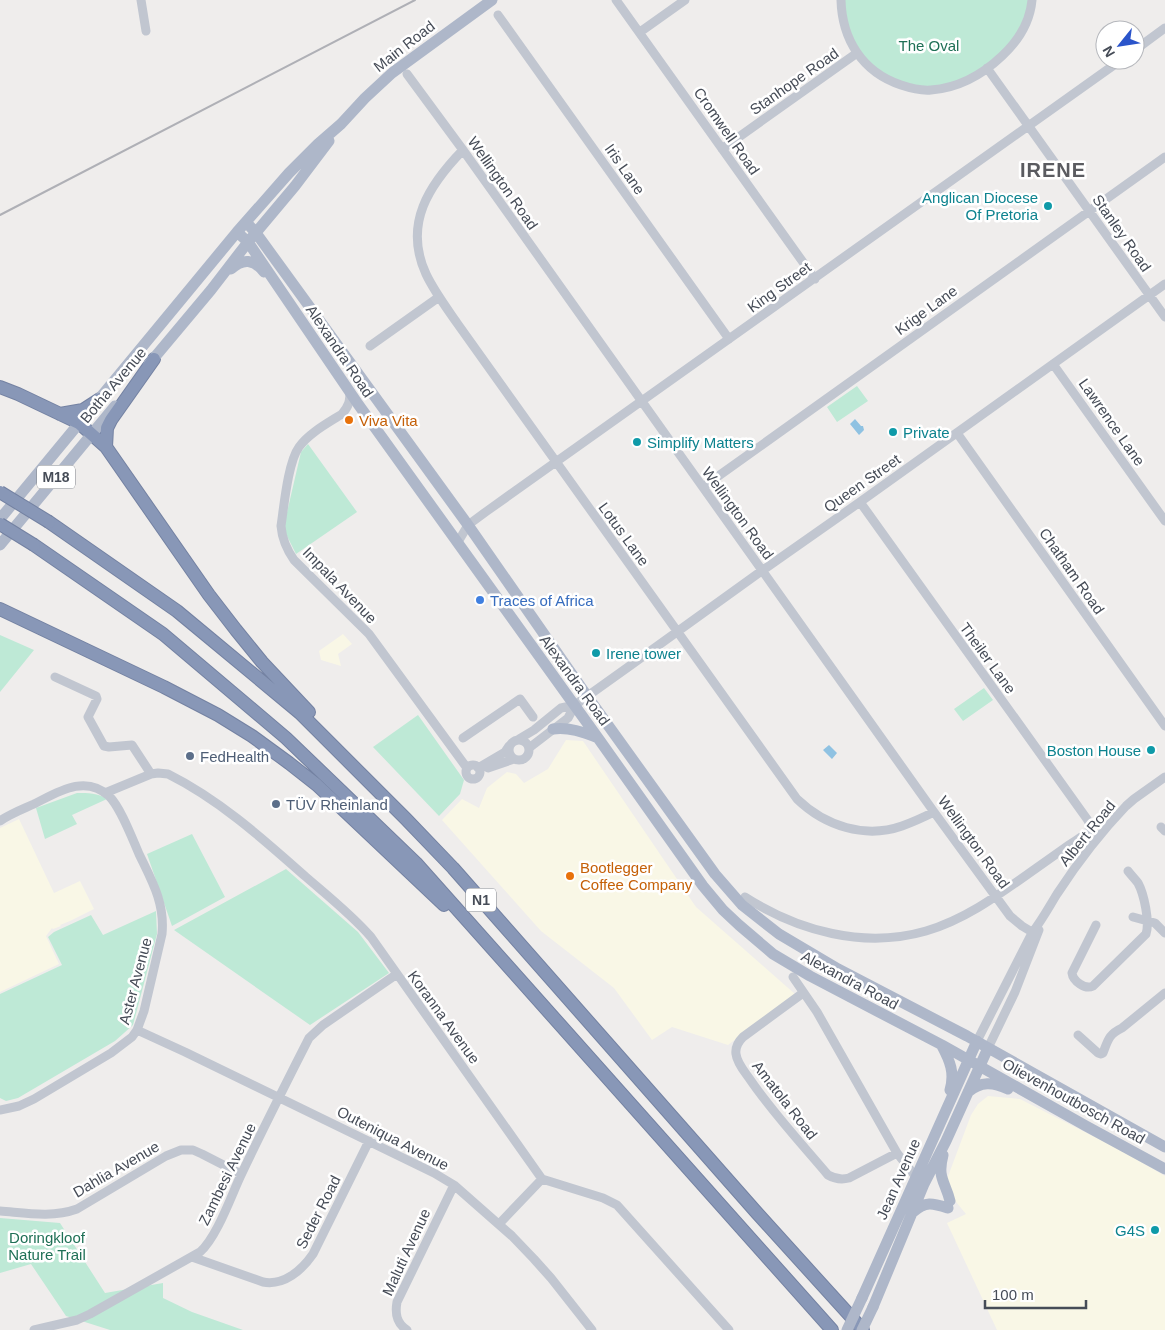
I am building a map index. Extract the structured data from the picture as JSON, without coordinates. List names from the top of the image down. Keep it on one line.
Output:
{"streets":{"highway":["N1"],"main road":["Main Road","Alexandra Road","Botha Avenue","M18","Olievenhoutbosch Road","Jean Avenue"],"street":["Stanhope Road","Cromwell Road","Iris Lane","Wellington Road","Stanley Road","King Street","Krige Lane","Lawrence Lane","Queen Street","Lotus Lane","Chatham Road","Impala Avenue","Theiler Lane","Albert Road","Aster Avenue","Koranna Avenue","Amatola Road","Outeniqua Avenue","Dahlia Avenue","Zambesi Avenue","Seder Road","Maluti Avenue"]},"crossings":[["Main Road","Alexandra Road"],["Main Road","M18"],["Stanhope Road","Cromwell Road"],["Cromwell Road","King Street"],["Iris Lane","King Street"],["Wellington Road","King Street"],["Wellington Road","Krige Lane"],["Wellington Road","Alexandra Road"],["Wellington Road","Queen Street"],["Wellington Road","Lotus Lane"],["Wellington Road","Albert Road"],["Stanley Road","King Street"],["Stanley Road","Krige Lane"],["Stanley Road","Queen Street"],["King Street","Alexandra Road"],["King Street","Lotus Lane"],["Alexandra Road","Botha Avenue"],["Alexandra Road","M18"],["Alexandra Road","Queen Street"],["Alexandra Road","Albert Road"],["Alexandra Road","Amatola Road"],["Alexandra Road","Olievenhoutbosch Road"],["Alexandra Road","Jean Avenue"],["Botha Avenue","M18"],["Lawrence Lane","Queen Street"],["Queen Street","Lotus Lane"],["Queen Street","Chatham Road"],["Queen Street","Theiler Lane"],["Theiler Lane","Albert Road"],["Albert Road","Olievenhoutbosch Road"],["Albert Road","Jean Avenue"],["N1","Jean Avenue"],["Aster Avenue","Outeniqua Avenue"],["Koranna Avenue","Zambesi Avenue"],["Olievenhoutbosch Road","Jean Avenue"],["Outeniqua Avenue","Zambesi Avenue"],["Outeniqua Avenue","Seder Road"],["Outeniqua Avenue","Maluti Avenue"],["Dahlia Avenue","Zambesi Avenue"],["Zambesi Avenue","Seder Road"]],"districts":["IRENE"],"parks":["The Oval","Doringkloof Nature Trail"],"places":["Anglican Diocese Of Pretoria","Viva Vita","Private","Simplify Matters","Traces of Africa","Irene tower","Boston House","FedHealth","TÜV Rheinland","Bootlegger Coffee Company","G4S"],"scale_bar":"100 m","north":"bottom left"}
